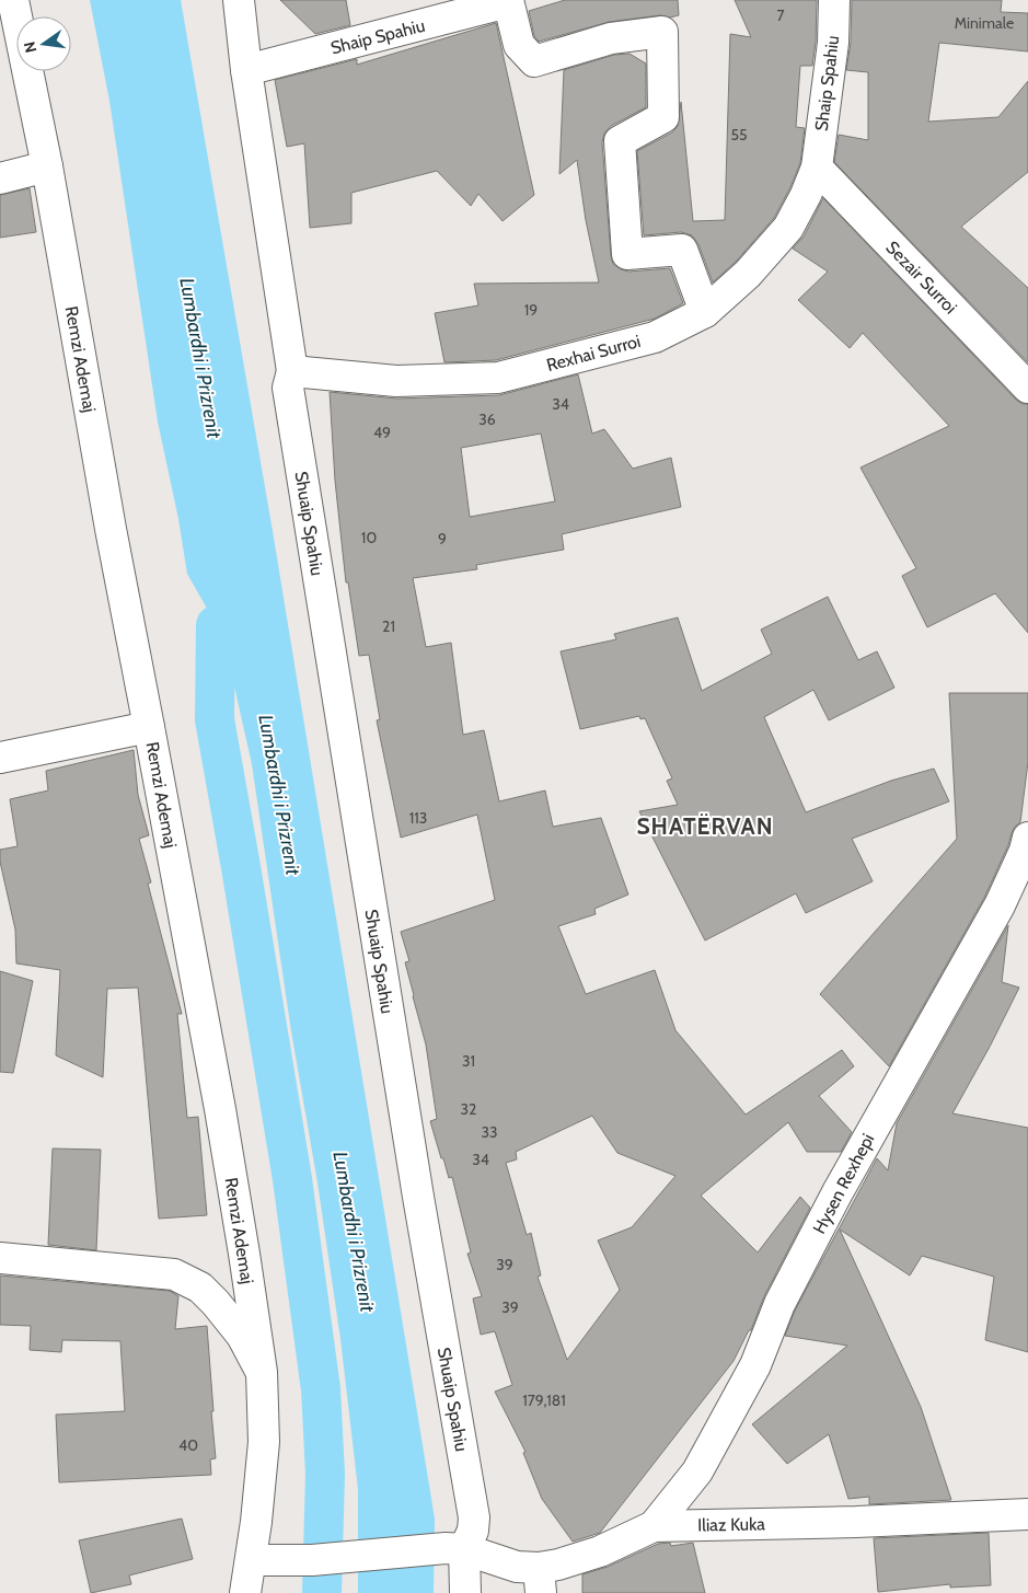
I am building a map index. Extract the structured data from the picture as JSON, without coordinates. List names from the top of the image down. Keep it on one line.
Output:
{"streets":{"street":["Shaip Spahiu","Sezair Surroi","Rexhai Surroi","Remzi Ademaj","Shuaip Spahiu","Hysen Rexhepi","Iliaz Kuka"]},"crossings":[["Shaip Spahiu","Sezair Surroi"],["Shaip Spahiu","Rexhai Surroi"],["Shaip Spahiu","Shuaip Spahiu"],["Sezair Surroi","Rexhai Surroi"],["Rexhai Surroi","Shuaip Spahiu"],["Shuaip Spahiu","Iliaz Kuka"],["Hysen Rexhepi","Iliaz Kuka"]],"districts":["SHATËRVAN"],"water":["Lumbardhi i Prizrenit"],"house_numbers":["7","Minimale","55","19","34","36","49","10","9","21","113","31","32","33","34","39","39","179,181","40"],"north":"left"}
